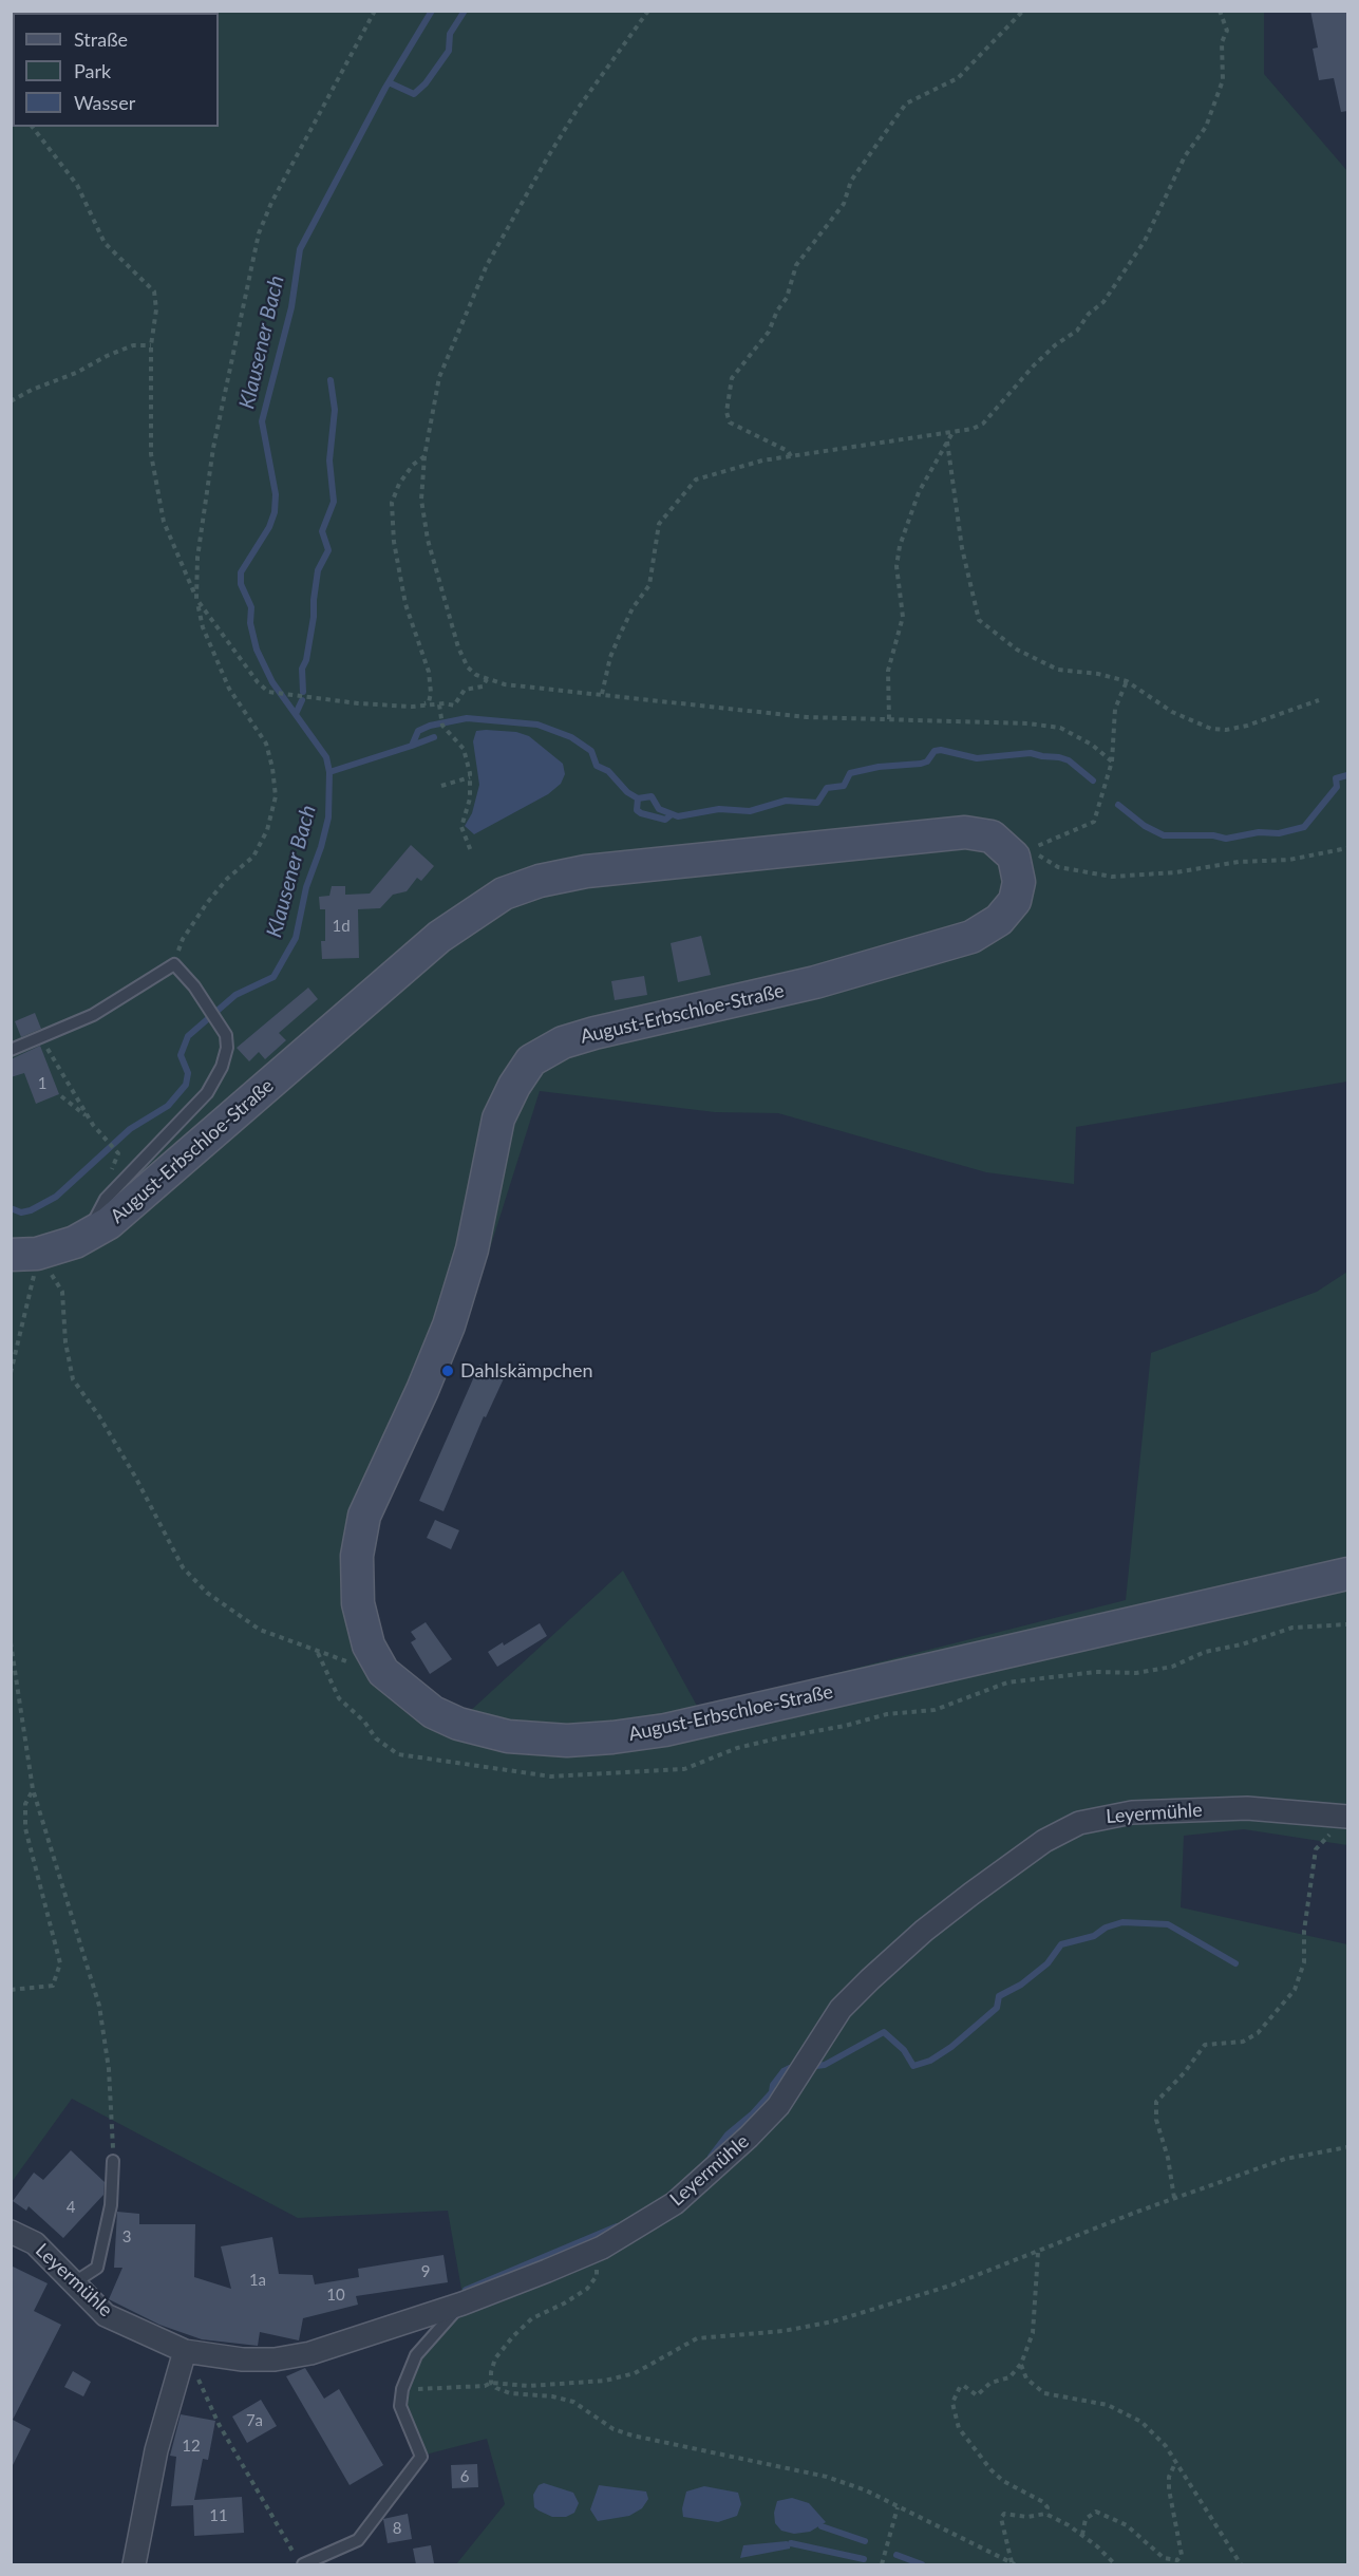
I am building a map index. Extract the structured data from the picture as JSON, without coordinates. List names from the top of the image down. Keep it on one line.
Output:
{"streets":{"main road":["August-Erbschloe-Straße"],"street":["Leyermühle"]},"water":["Klausener Bach"],"places":["Dahlskämpchen"],"house_numbers":["1d","1","4","3","9","1a","10","7a","12","6","11","8"],"legend":["Straße","Park","Wasser"]}
